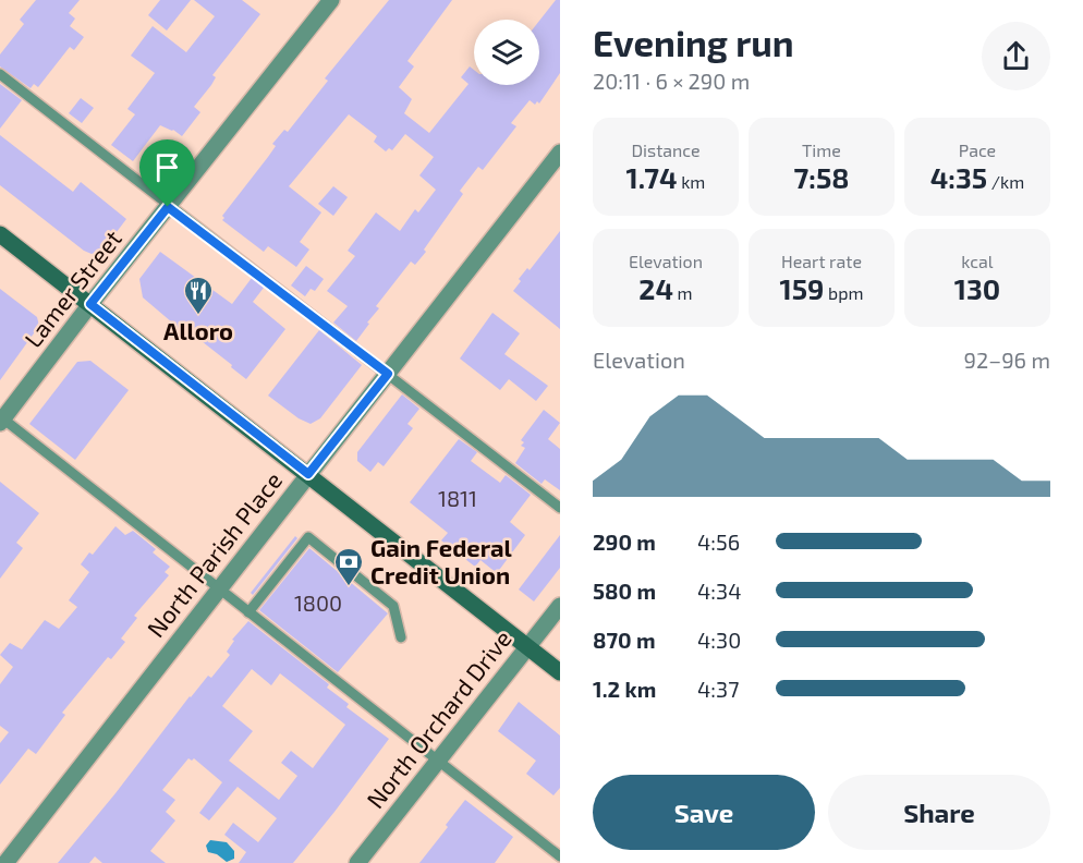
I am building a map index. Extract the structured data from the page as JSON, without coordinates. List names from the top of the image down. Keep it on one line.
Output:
{"streets":{"street":["Lamer Street","North Parish Place","North Orchard Drive"]},"places":{"restaurant":["Alloro"],"bank":["Gain Federal Credit Union"]},"house_numbers":["1811","1800"],"page":{"heading":["Evening run","20:11 · 6 × 290 m"],"stats":[["Distance","1.74 km"],["Time","7:58"],["Pace","4:35 /km"],["Elevation","24 m"],["Heart rate","159 bpm"],["kcal","130"]],"chart":["Elevation","92–96 m"],"list":[{"name":"290 m","note":"4:56"},{"name":"580 m","note":"4:34"},{"name":"870 m","note":"4:30"},{"name":"1.2 km","note":"4:37"}],"buttons":["Save","Share"]}}
